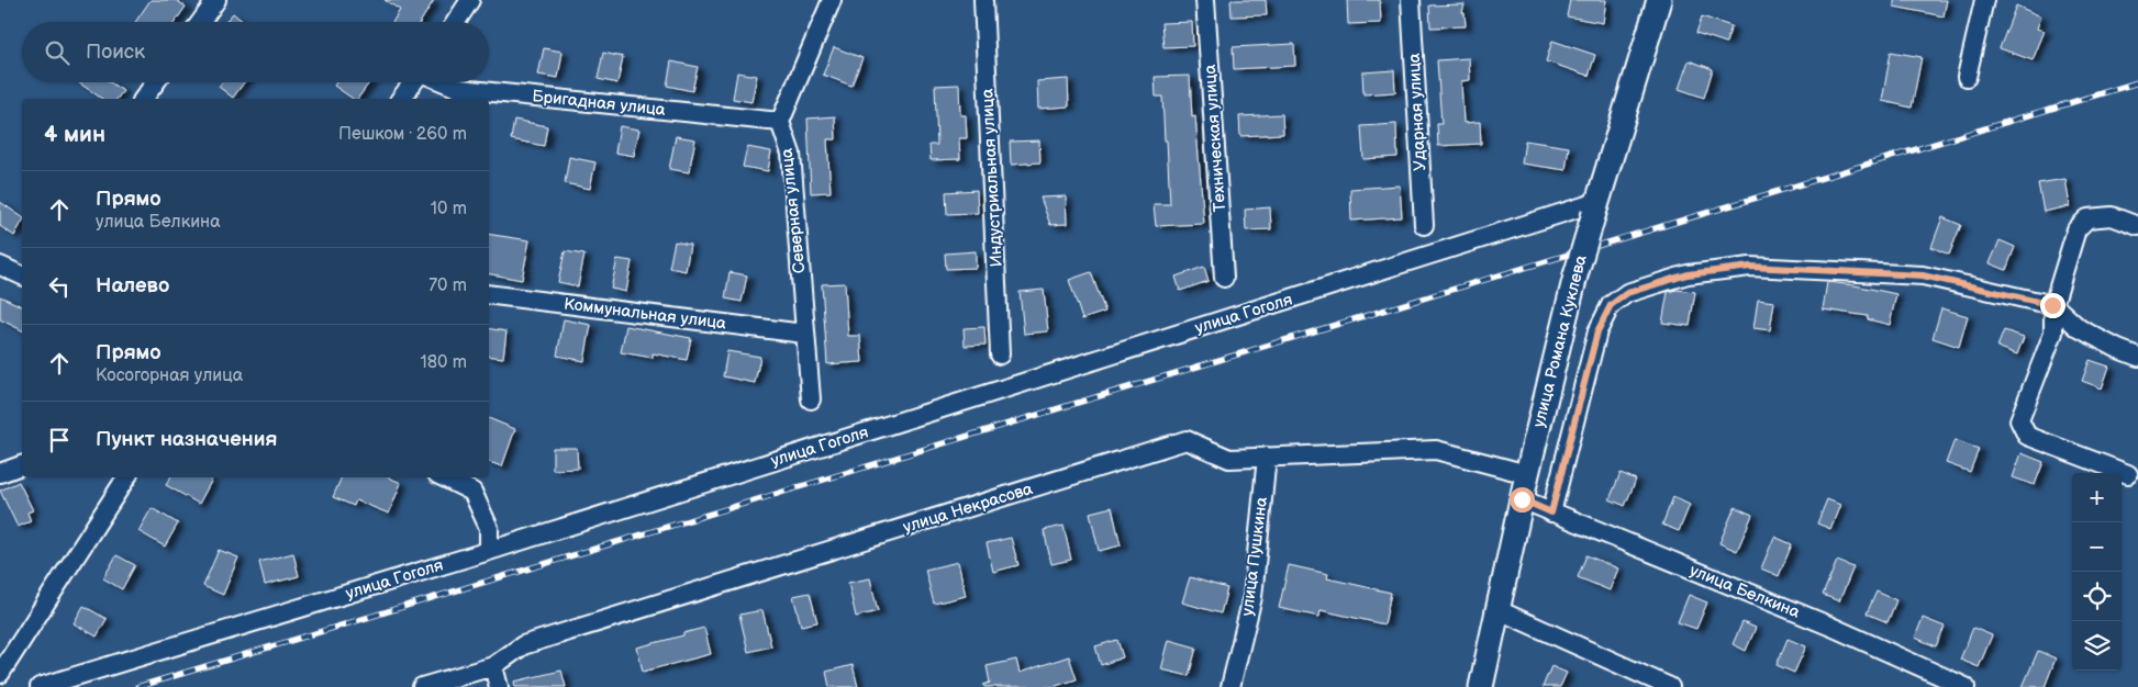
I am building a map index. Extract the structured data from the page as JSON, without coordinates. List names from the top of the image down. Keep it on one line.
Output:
{"streets":{"street":["Бригадная улица","Ударная улица","Техническая улица","Индустриальная улица","Северная улица","Коммунальная улица","улица Гоголя","улица Романа Куклева","улица Некрасова","улица Пушкина","улица Белкина"]},"crossings":[["Бригадная улица","Северная улица"],["Северная улица","Коммунальная улица"],["улица Гоголя","улица Романа Куклева"],["улица Романа Куклева","улица Некрасова"],["улица Романа Куклева","улица Белкина"],["улица Некрасова","улица Пушкина"]],"page":{"search":"Поиск","heading":["4 мин","Пешком · 260 m"],"list":[["Прямо","улица Белкина","10 m"],["Налево","70 m"],["Прямо","Косогорная улица","180 m"],"Пункт назначения"],"map_buttons":["+","−"]}}
